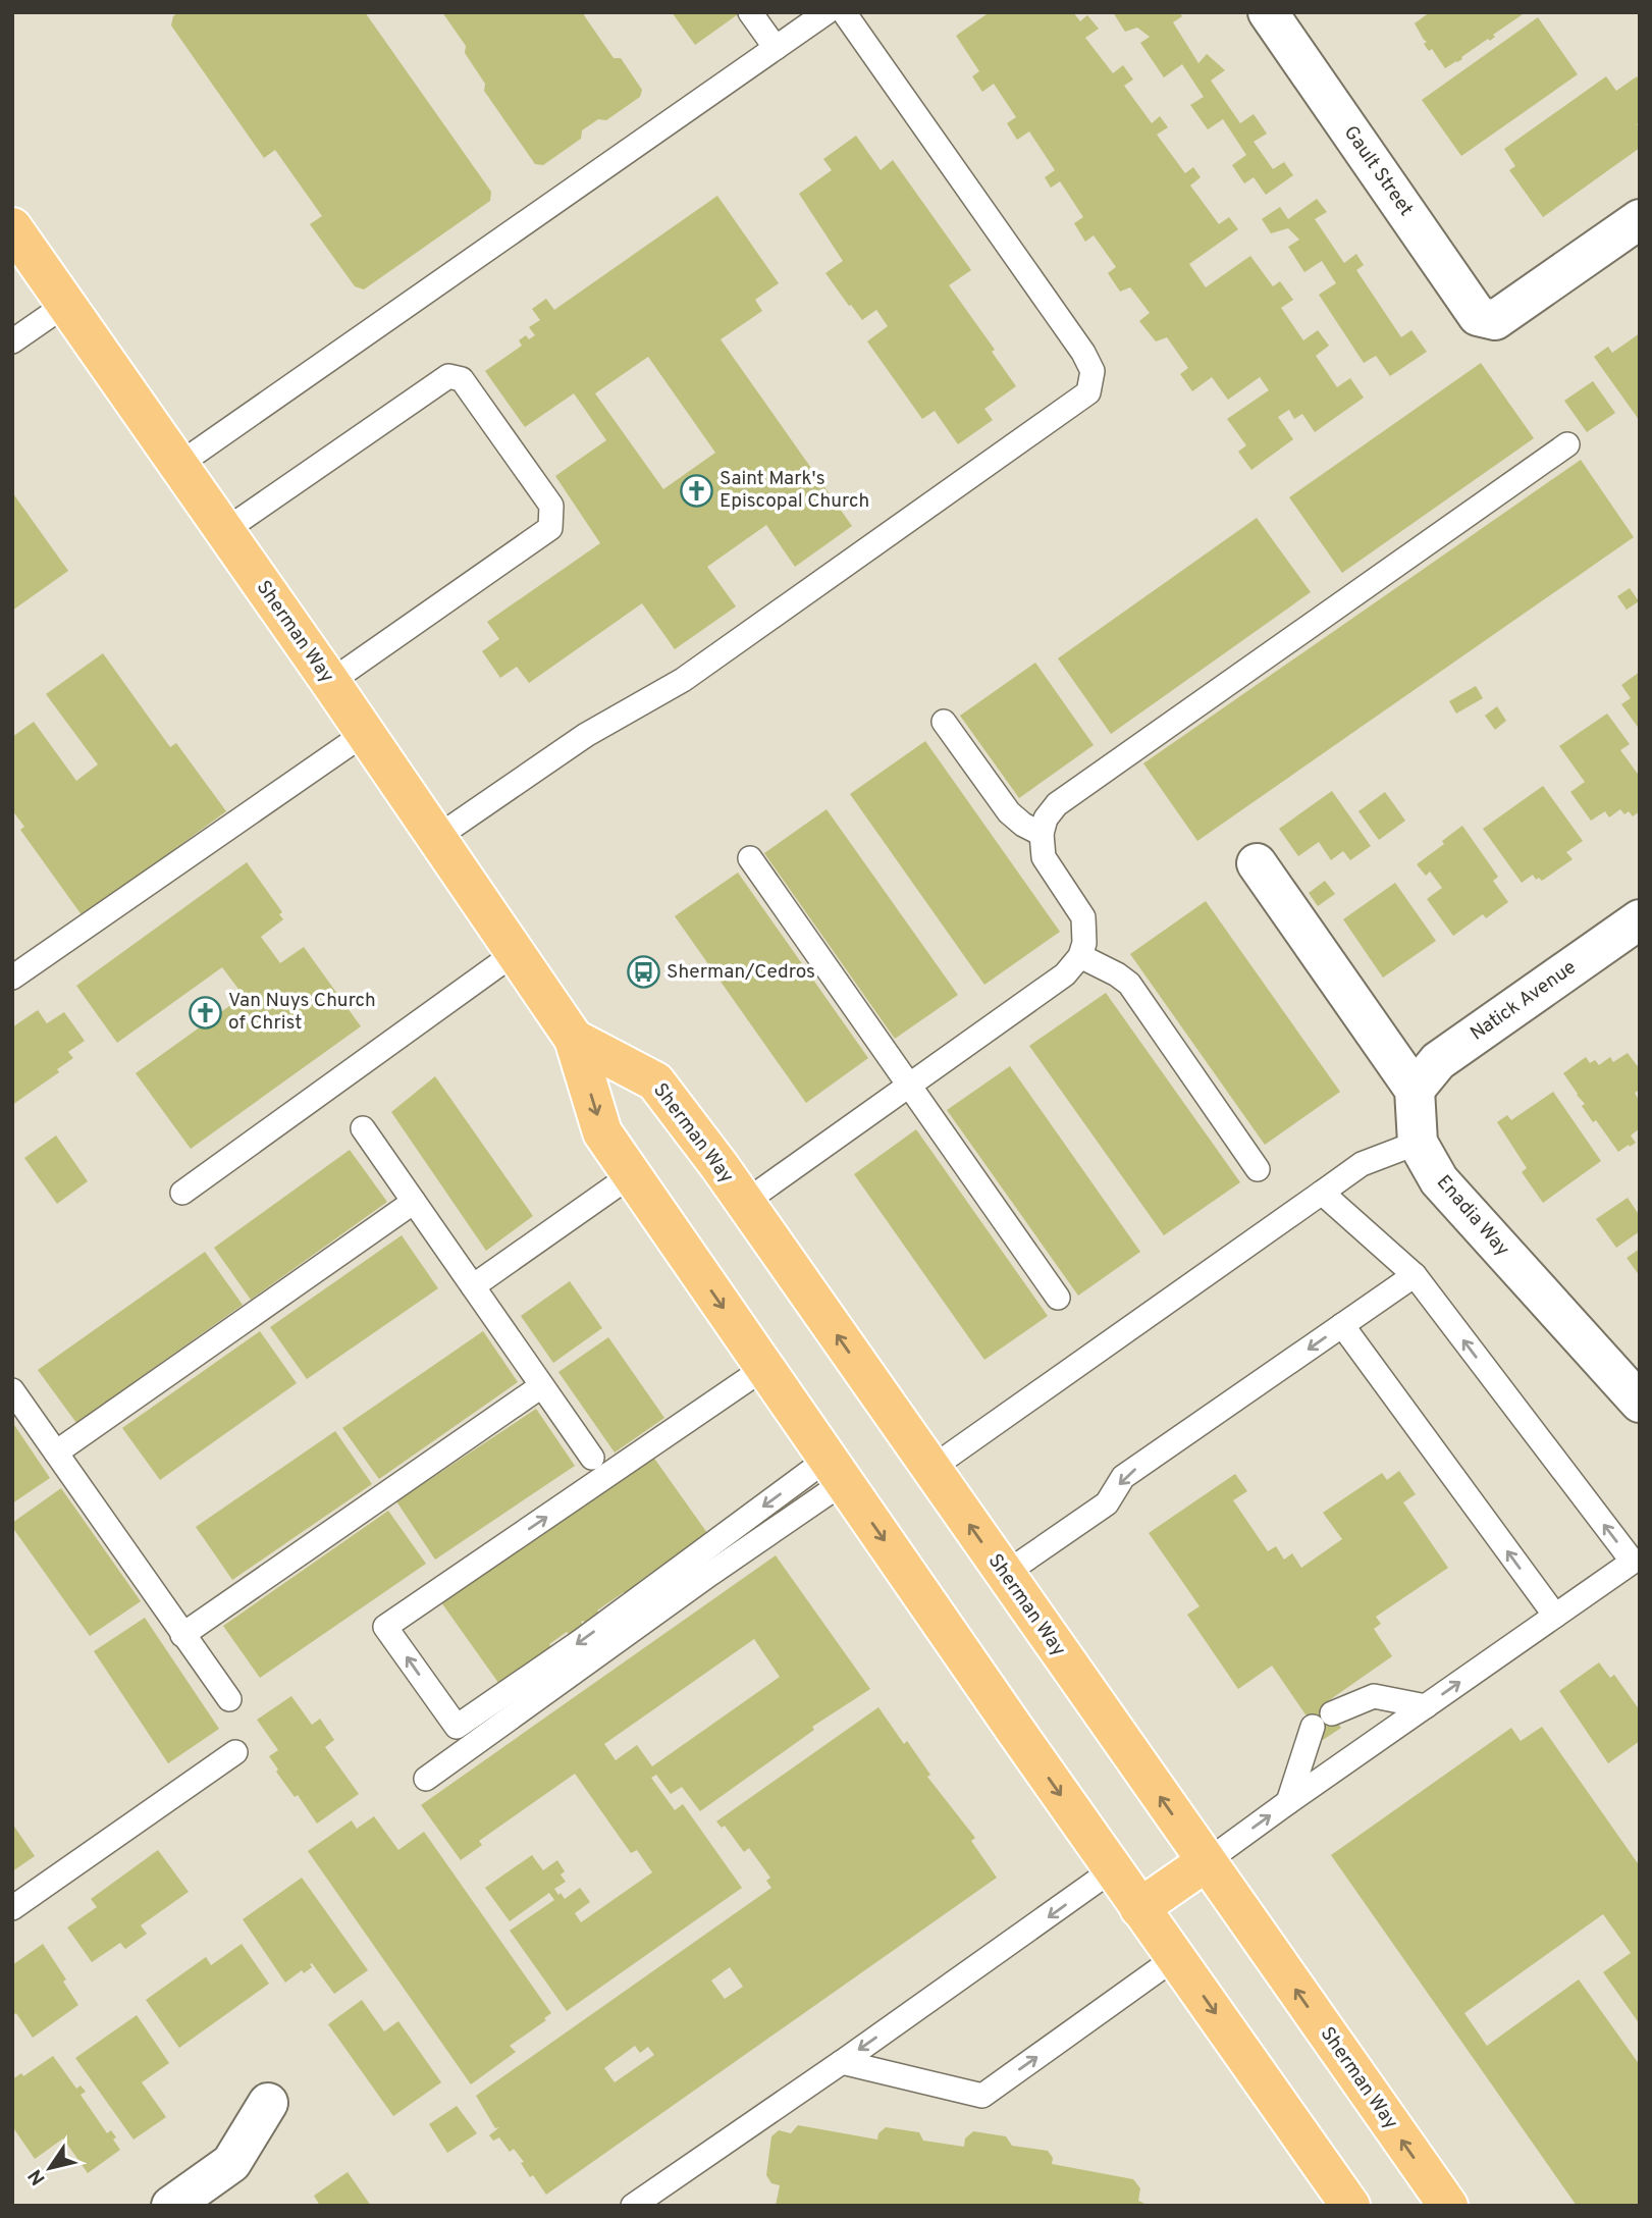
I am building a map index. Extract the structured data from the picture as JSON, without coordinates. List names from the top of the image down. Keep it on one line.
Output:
{"streets":{"main road":["Sherman Way"],"street":["Gault Street","Natick Avenue","Enadia Way"]},"crossings":[["Natick Avenue","Enadia Way"]],"places":{"church":["Saint Mark's Episcopal Church","Van Nuys Church of Christ"],"bus stop":["Sherman/Cedros"]},"north":"bottom left"}
